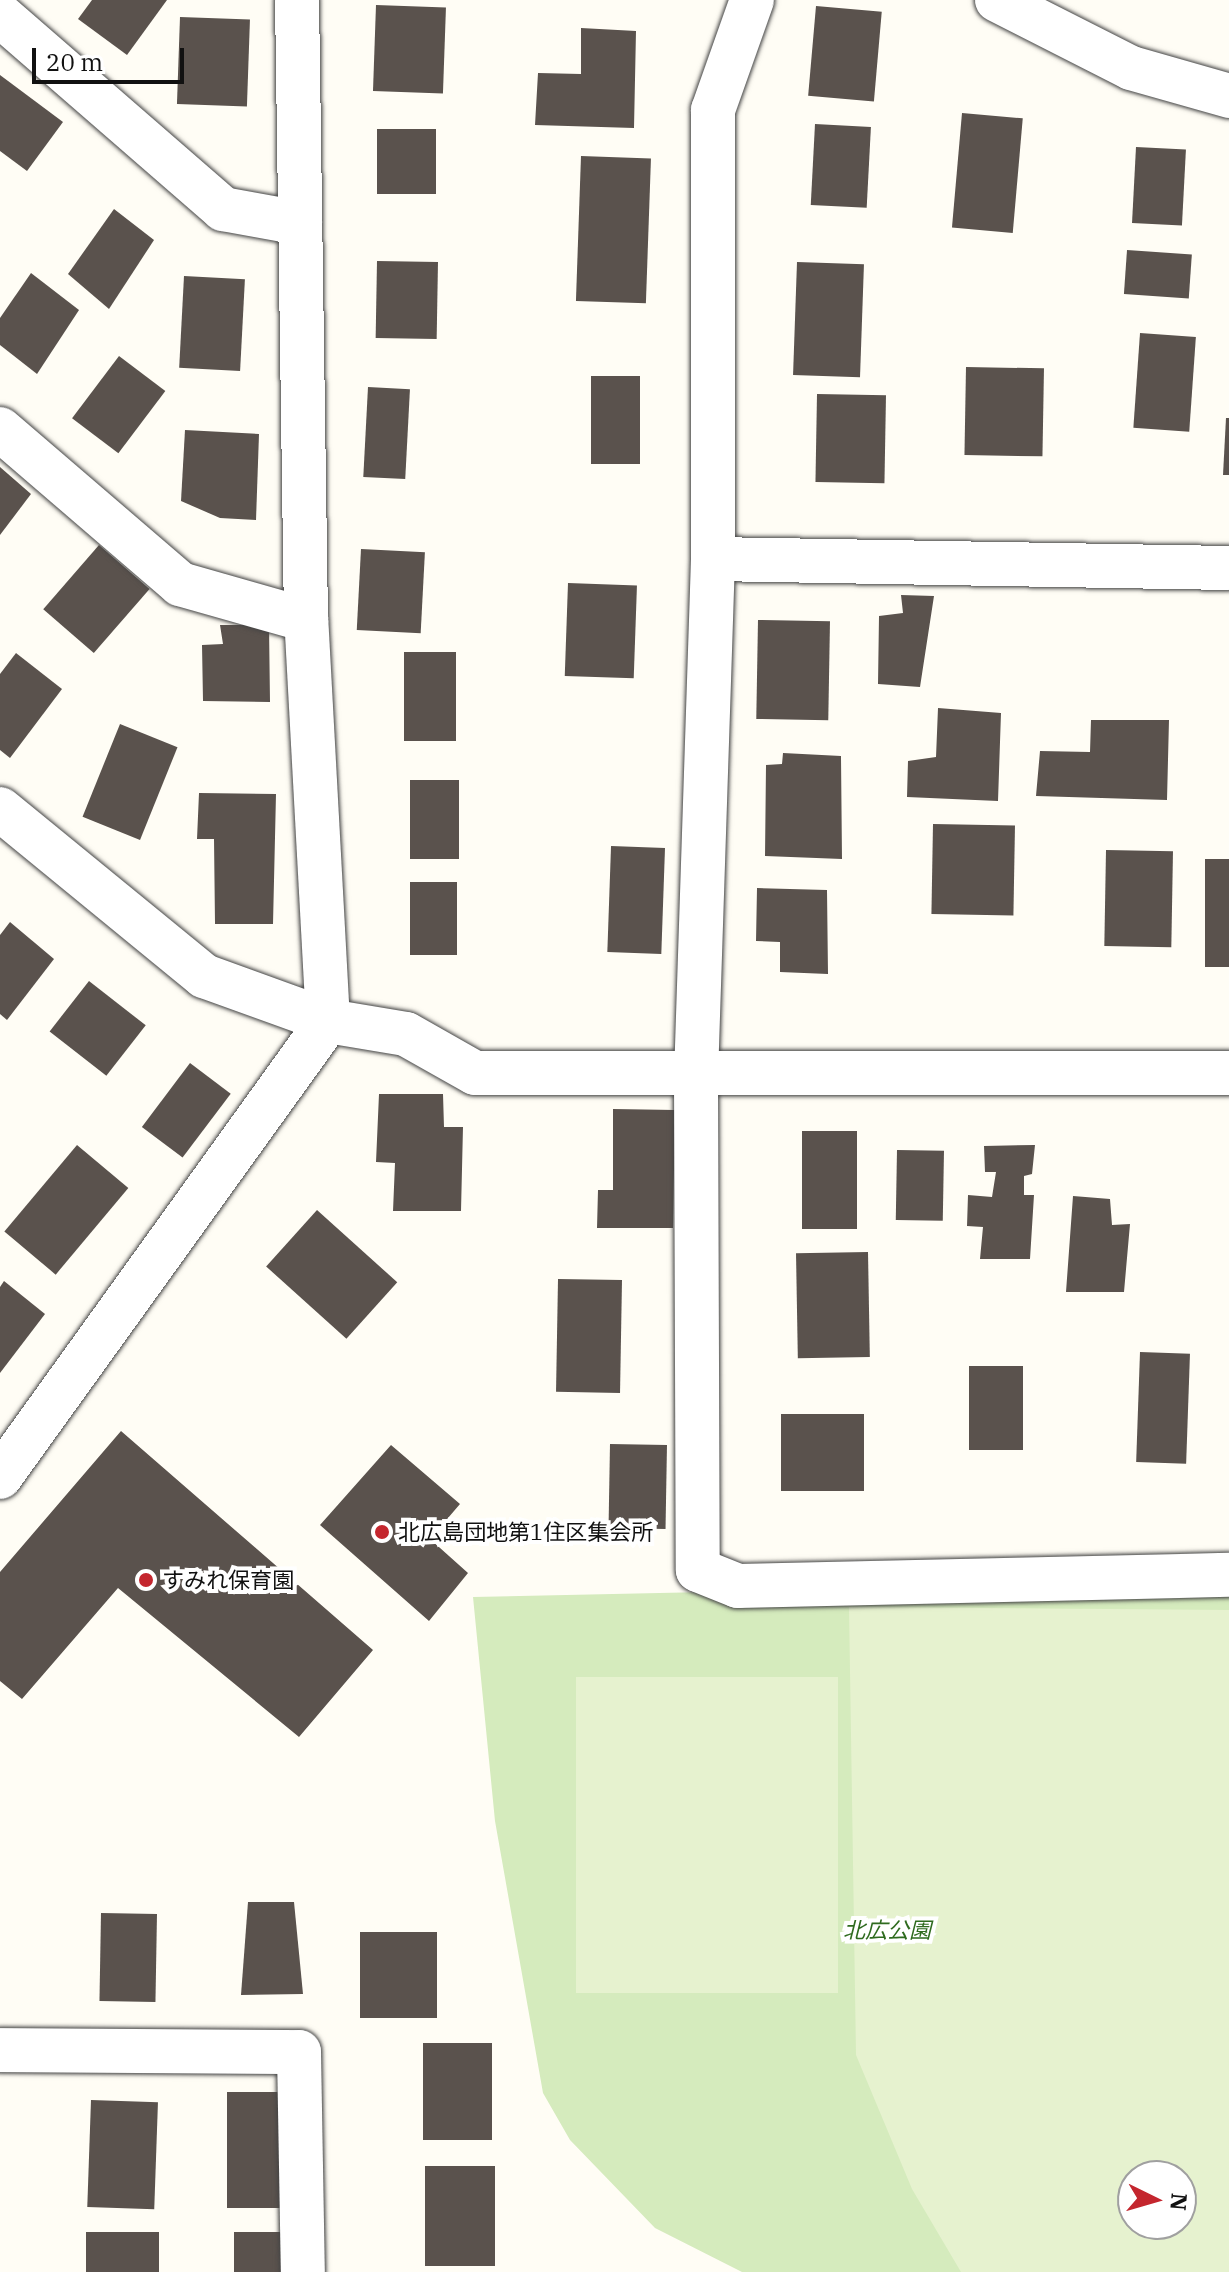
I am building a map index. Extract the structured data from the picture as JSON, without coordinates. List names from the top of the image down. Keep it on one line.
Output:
{"parks":["北広公園"],"places":["北広島団地第1住区集会所","すみれ保育園"],"scale_bar":"20 m","north":"right"}
